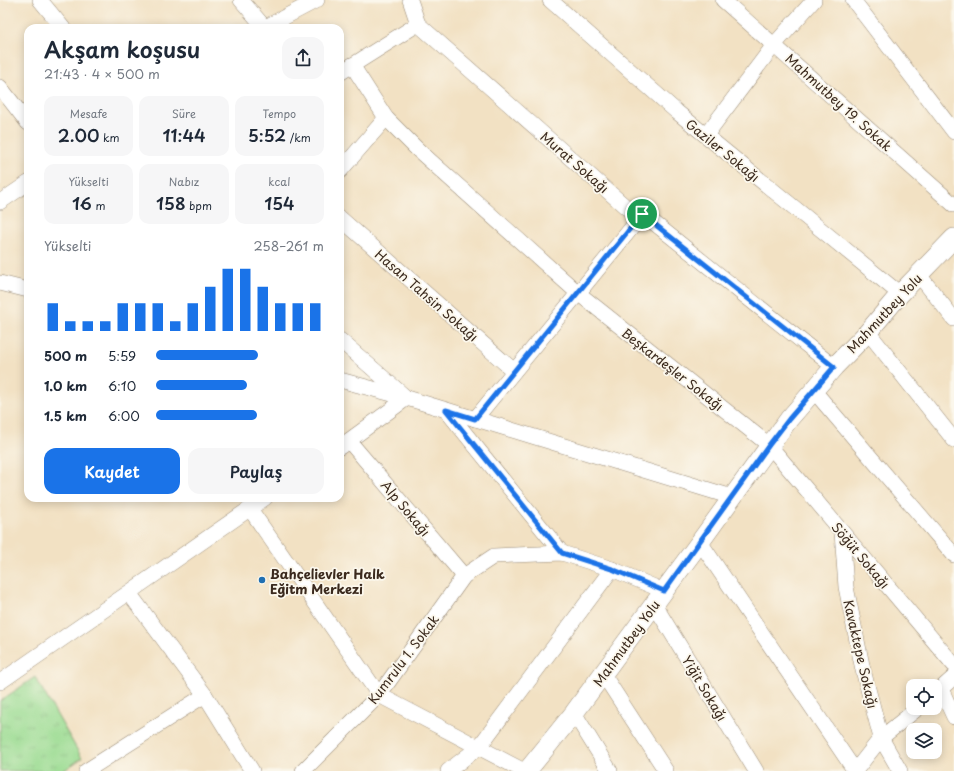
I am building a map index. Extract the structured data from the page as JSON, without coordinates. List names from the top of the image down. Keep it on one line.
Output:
{"streets":{"main road":["Mahmutbey Yolu"],"street":["Mahmutbey 19. Sokak","Gaziler Sokağı","Murat Sokağı","Hasan Tahsin Sokağı","Beşkardeşler Sokağı","Alp Sokağı","Söğüt Sokağı","Kavaktepe Sokağı","Kumrulu 1. Sokak","Yiğit Sokağı"]},"crossings":[["Gaziler Sokağı","Mahmutbey Yolu"],["Murat Sokağı","Mahmutbey Yolu"],["Mahmutbey Yolu","Beşkardeşler Sokağı"],["Mahmutbey Yolu","Söğüt Sokağı"],["Mahmutbey Yolu","Yiğit Sokağı"],["Beşkardeşler Sokağı","Söğüt Sokağı"],["Alp Sokağı","Kumrulu 1. Sokak"],["Söğüt Sokağı","Kavaktepe Sokağı"]],"places":["Bahçelievler Halk Eğitm Merkezi"],"page":{"heading":["Akşam koşusu","21:43 · 4 × 500 m"],"stats":[["Mesafe","2.00 km"],["Süre","11:44"],["Tempo","5:52 /km"],["Yükselti","16 m"],["Nabız","158 bpm"],["kcal","154"]],"chart":["Yükselti","258–261 m"],"list":[{"name":"500 m","note":"5:59"},{"name":"1.0 km","note":"6:10"},{"name":"1.5 km","note":"6:00"}],"buttons":["Kaydet","Paylaş"]}}
